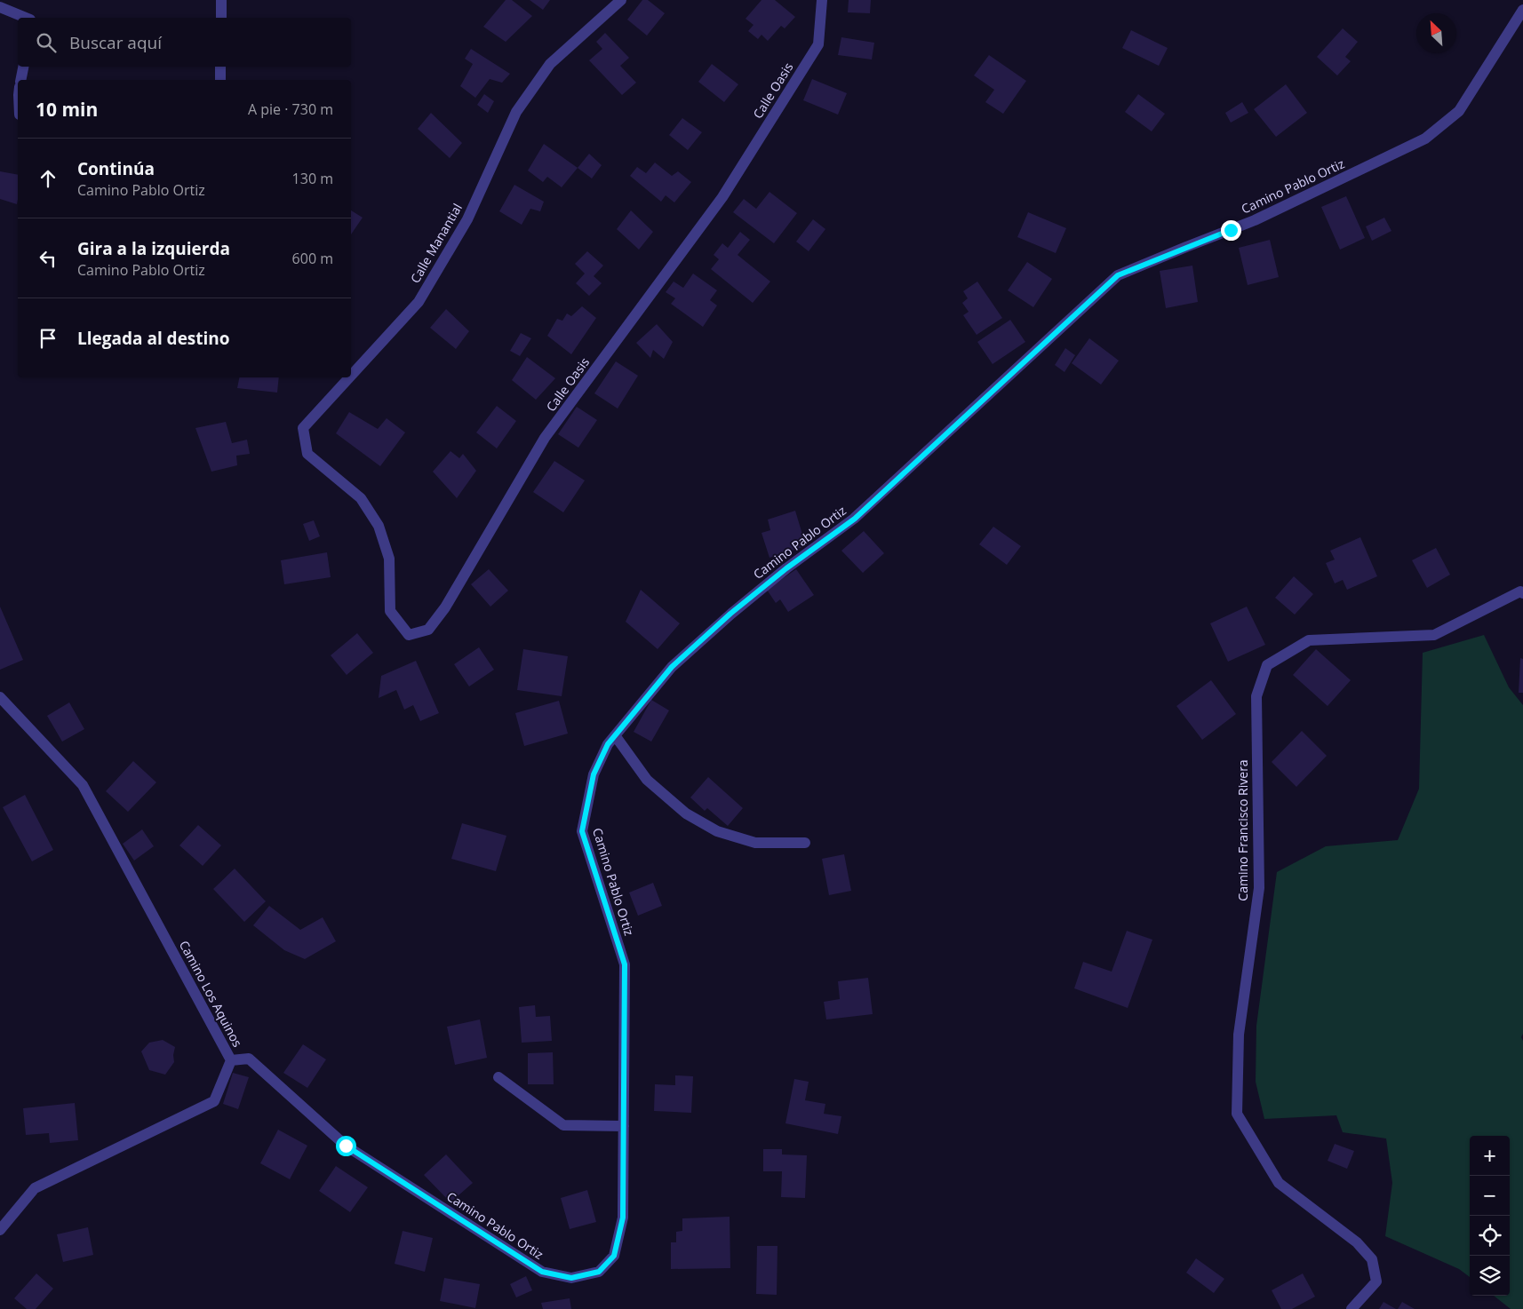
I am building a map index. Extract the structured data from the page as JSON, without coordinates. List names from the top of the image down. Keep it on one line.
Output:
{"streets":{"street":["Calle Oasis","Camino Pablo Ortiz","Calle Manantial","Camino Francisco Rivera","Camino Los Aquinos"]},"crossings":[["Calle Oasis","Calle Manantial"],["Camino Pablo Ortiz","Camino Los Aquinos"]],"north":"top left","page":{"search":"Buscar aquí","heading":["10 min","A pie · 730 m"],"list":[["Continúa","Camino Pablo Ortiz","130 m"],["Gira a la izquierda","Camino Pablo Ortiz","600 m"],"Llegada al destino"],"map_buttons":["+","−"]}}
